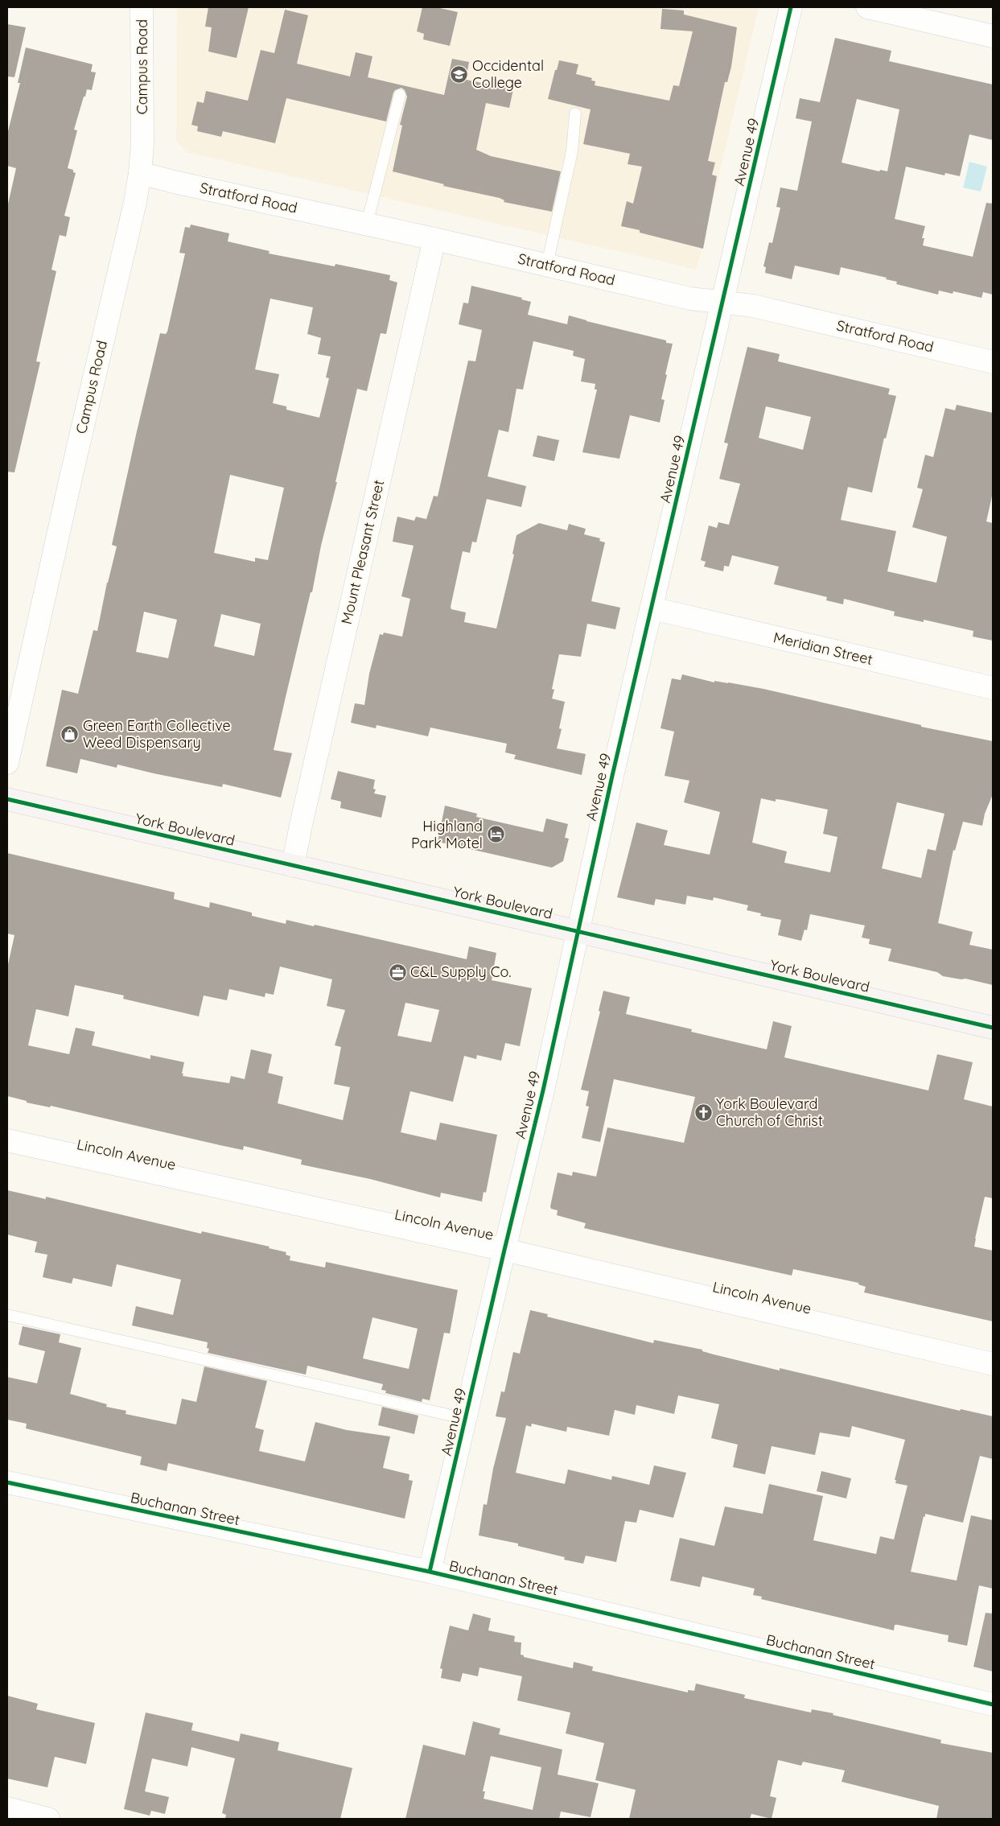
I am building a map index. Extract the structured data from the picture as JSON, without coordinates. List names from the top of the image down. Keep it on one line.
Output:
{"streets":{"main road":["York Boulevard"],"street":["Campus Road","Avenue 49","Stratford Road","Mount Pleasant Street","Meridian Street","Lincoln Avenue","Buchanan Street"]},"crossings":[["Campus Road","Stratford Road"],["Avenue 49","Stratford Road"],["Avenue 49","Meridian Street"],["Avenue 49","York Boulevard"],["Avenue 49","Lincoln Avenue"],["Avenue 49","Buchanan Street"],["Stratford Road","Mount Pleasant Street"],["Mount Pleasant Street","York Boulevard"]],"places":{"school or university":["Occidental College"],"shop":["Green Earth Collective Weed Dispensary"],"hotel":["Highland Park Motel"],"office":["C&L Supply Co."],"church":["York Boulevard Church of Christ"]}}
